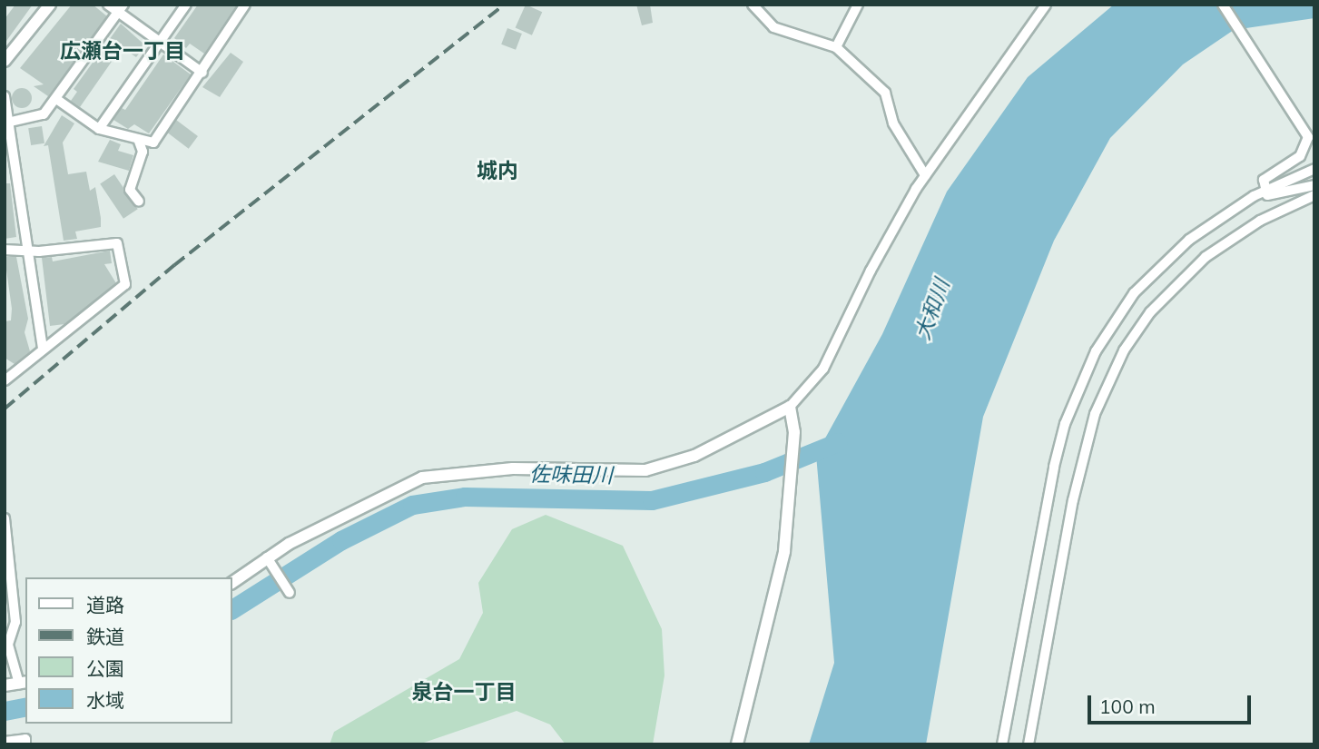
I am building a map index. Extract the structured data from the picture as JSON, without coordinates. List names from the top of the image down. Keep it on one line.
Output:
{"districts":["広瀬台一丁目","城内","泉台一丁目"],"water":["大和川","佐味田川"],"legend":["道路","鉄道","公園","水域"],"scale_bar":"100 m"}
